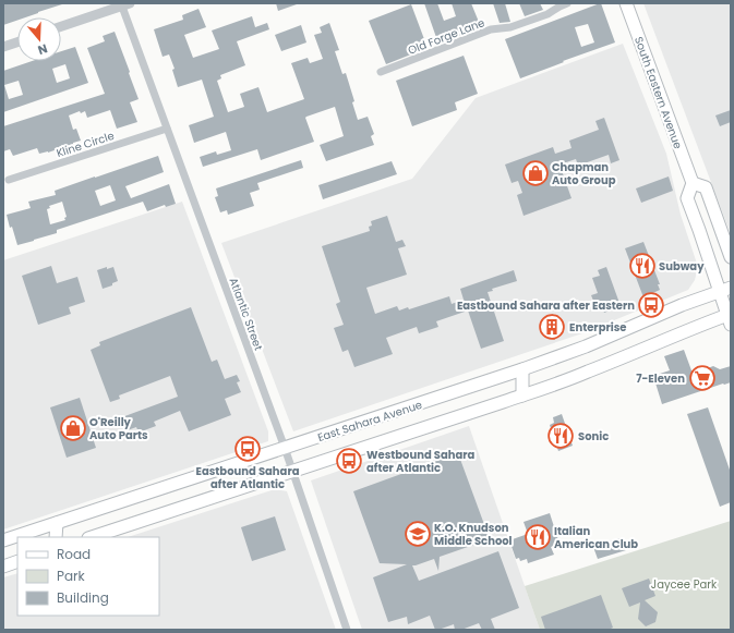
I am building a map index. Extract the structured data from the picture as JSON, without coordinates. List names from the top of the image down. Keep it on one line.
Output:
{"streets":{"main road":["South Eastern Avenue","East Sahara Avenue"],"street":["Old Forge Lane","Kline Circle","Atlantic Street"]},"crossings":[["Kline Circle","Atlantic Street"],["Atlantic Street","East Sahara Avenue"]],"parks":["Jaycee Park"],"places":{"shop":["Chapman Auto Group","O'Reilly Auto Parts"],"restaurant":["Subway","Sonic","Italian American Club"],"bus stop":["Eastbound Sahara after Eastern","Eastbound Sahara after Atlantic","Westbound Sahara after Atlantic"],"building":["Enterprise"],"supermarket":["7-Eleven"],"school or university":["K.O. Knudson Middle School"]},"legend":["Road","Park","Building"],"north":"bottom"}
